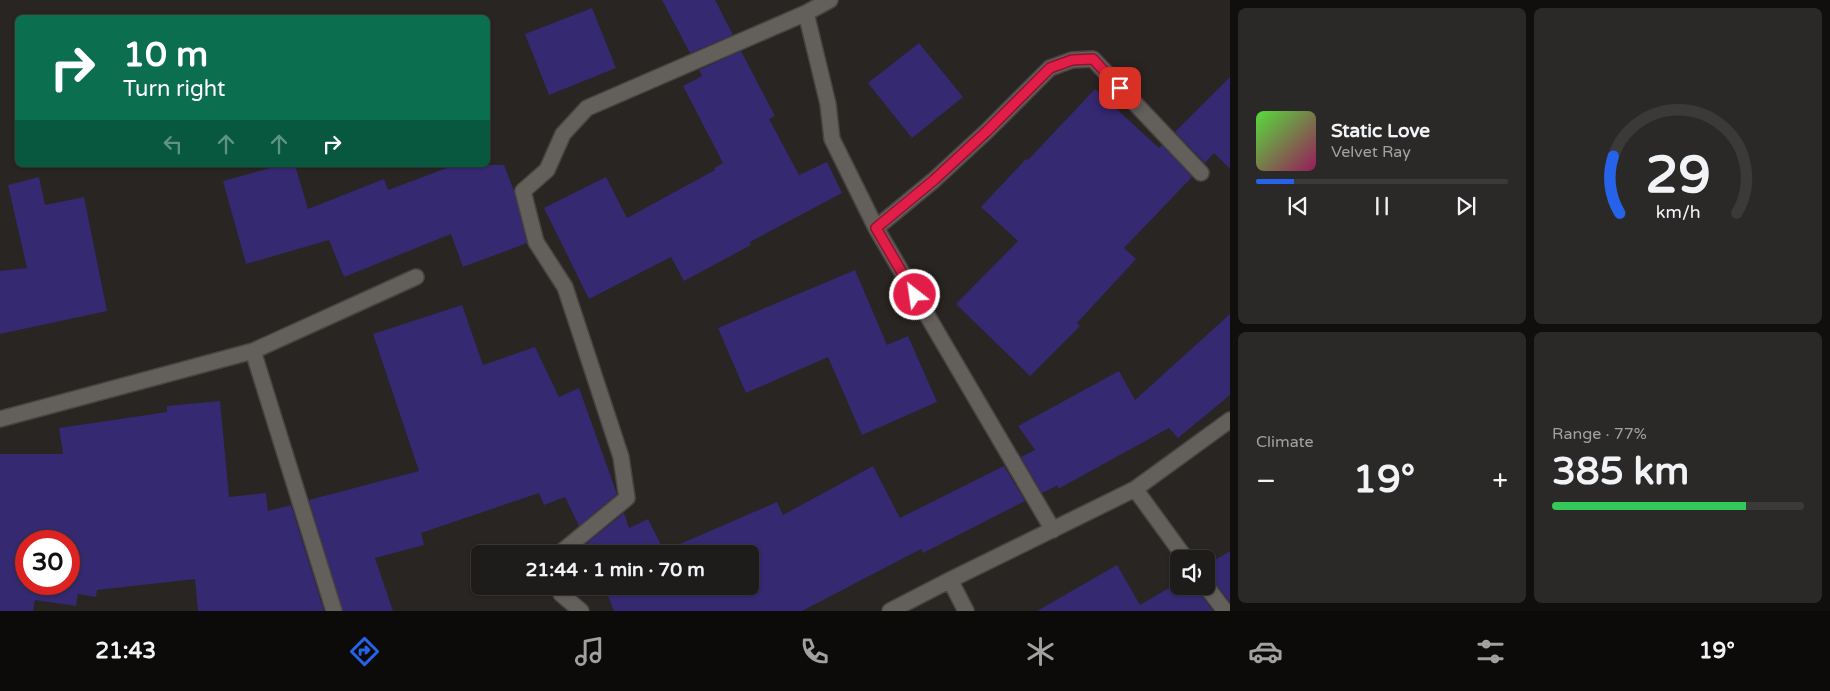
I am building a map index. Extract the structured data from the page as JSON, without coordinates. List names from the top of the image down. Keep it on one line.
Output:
{"page":{"turn":["10 m","Turn right"],"song":["Static Love","Velvet Ray"],"tile":["Climate",["Range · 77%","385 km"]],"heat":["−","19°","+"],"limit":"30","trip":"21:44 · 1 min · 70 m","tabs":["21:43","19°"],"gauge":["29","km/h"]}}
